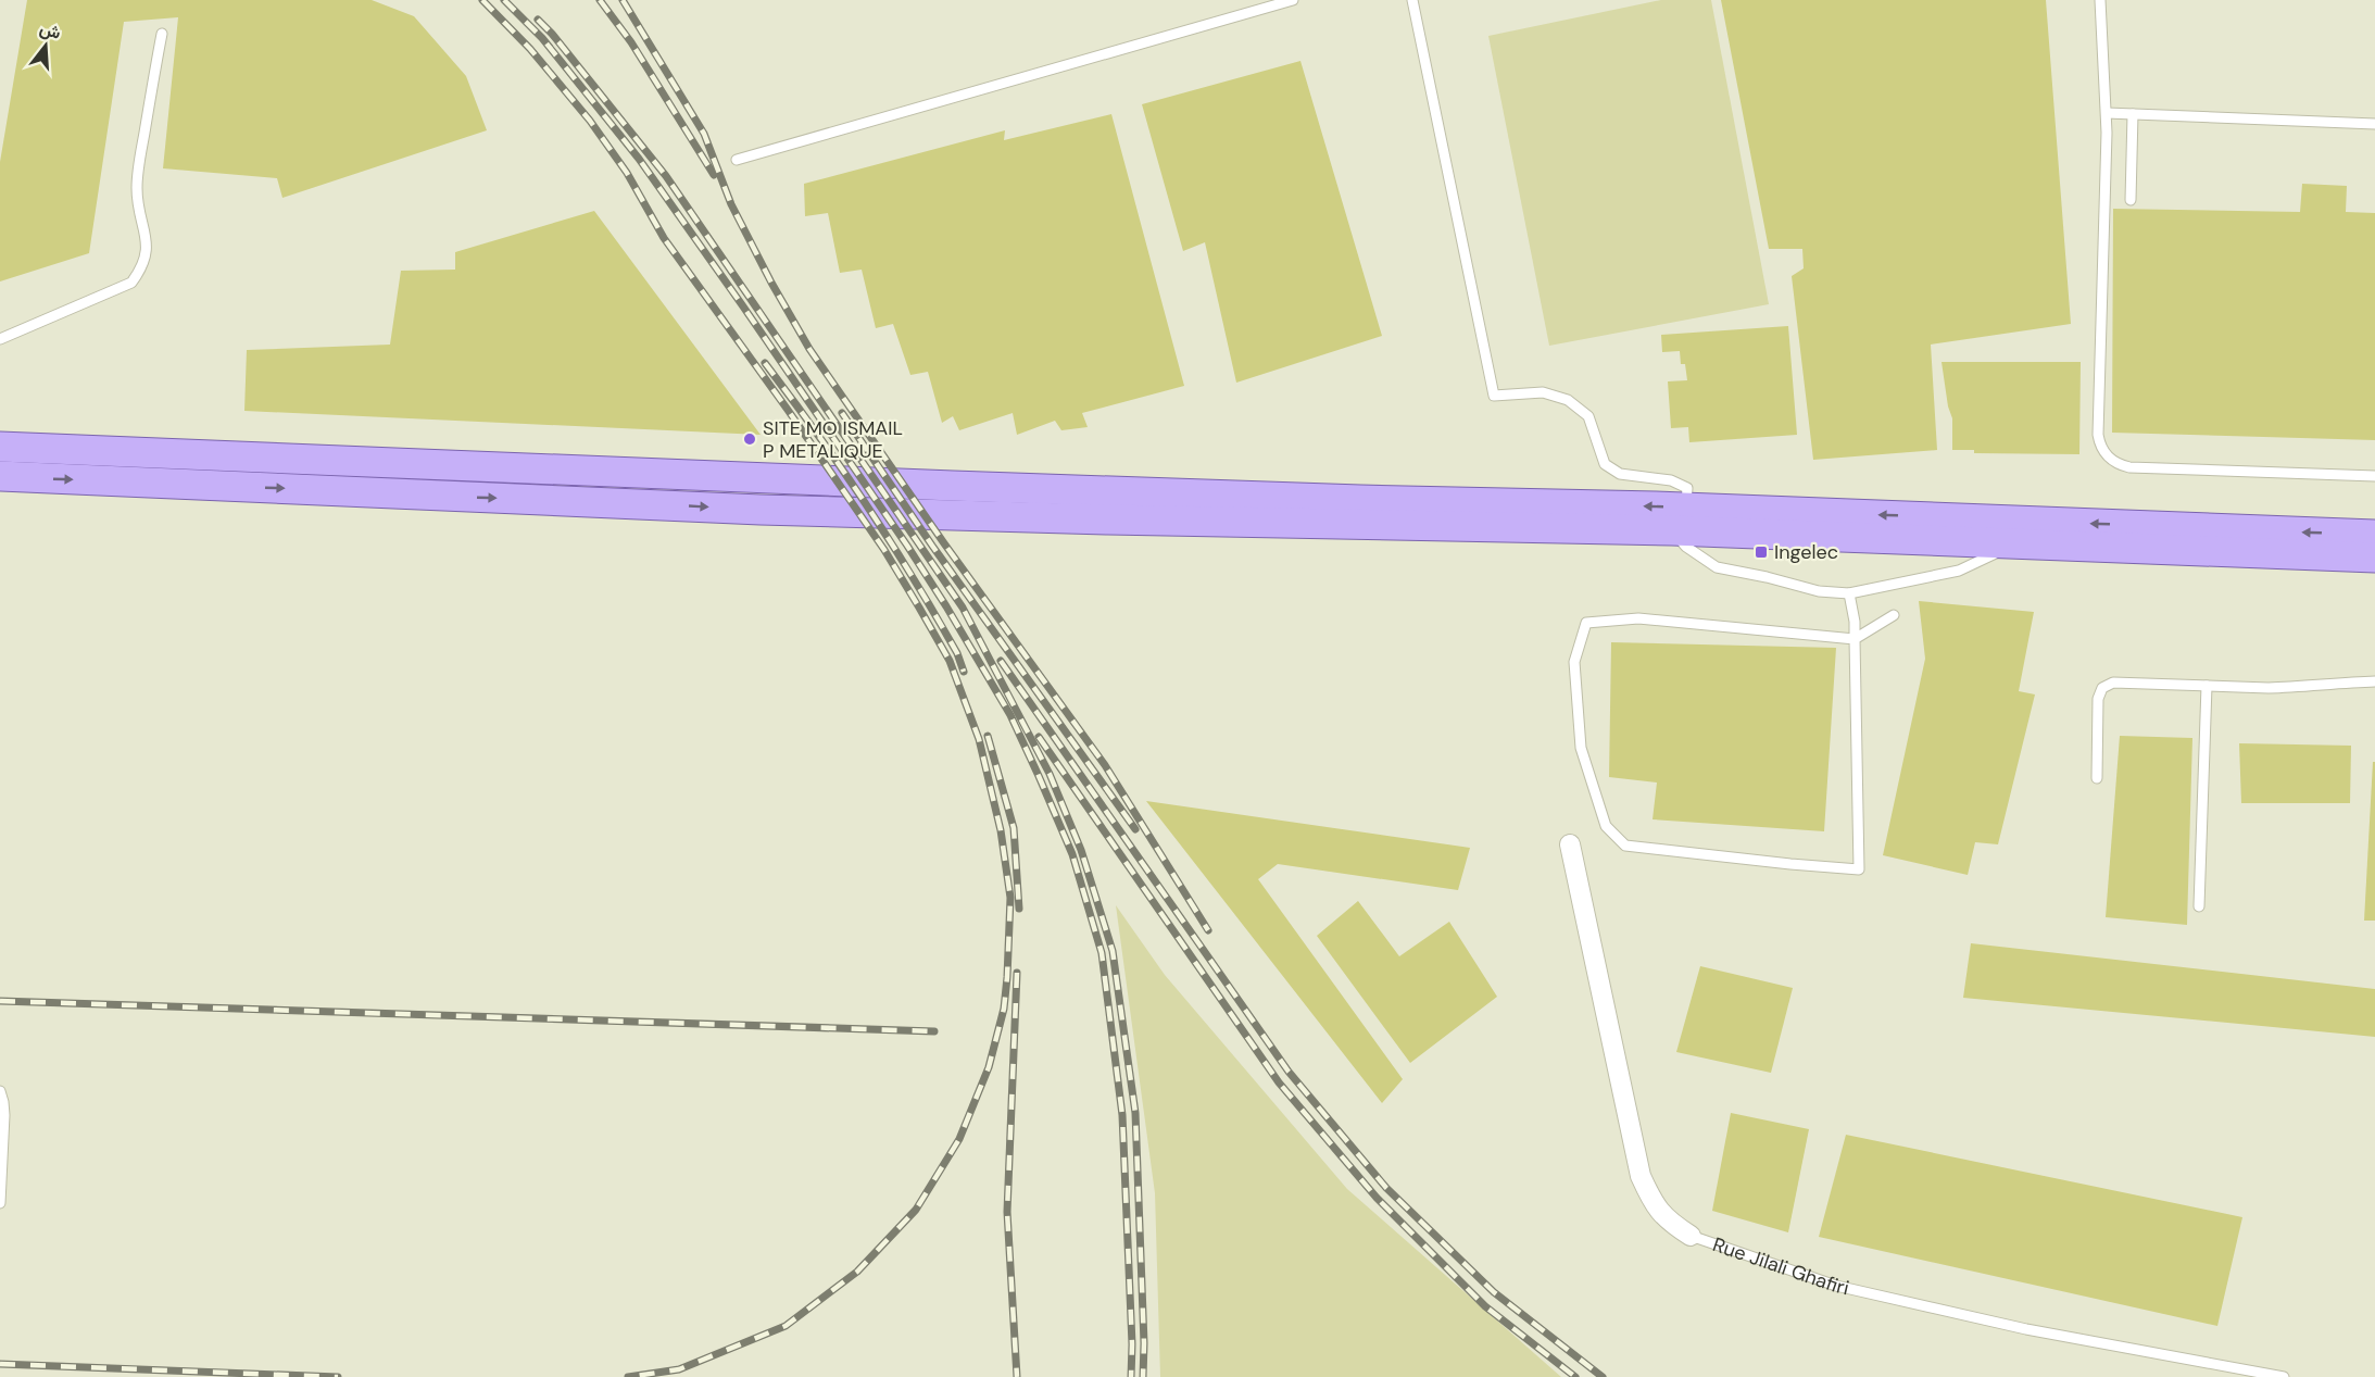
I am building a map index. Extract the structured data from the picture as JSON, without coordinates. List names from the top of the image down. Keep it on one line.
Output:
{"streets":{"street":["Rue Jilali Ghafiri"]},"places":{"other":["SITE MO ISMAIL P METALIQUE"],"transit":["Ingelec"]},"north":"top"}
